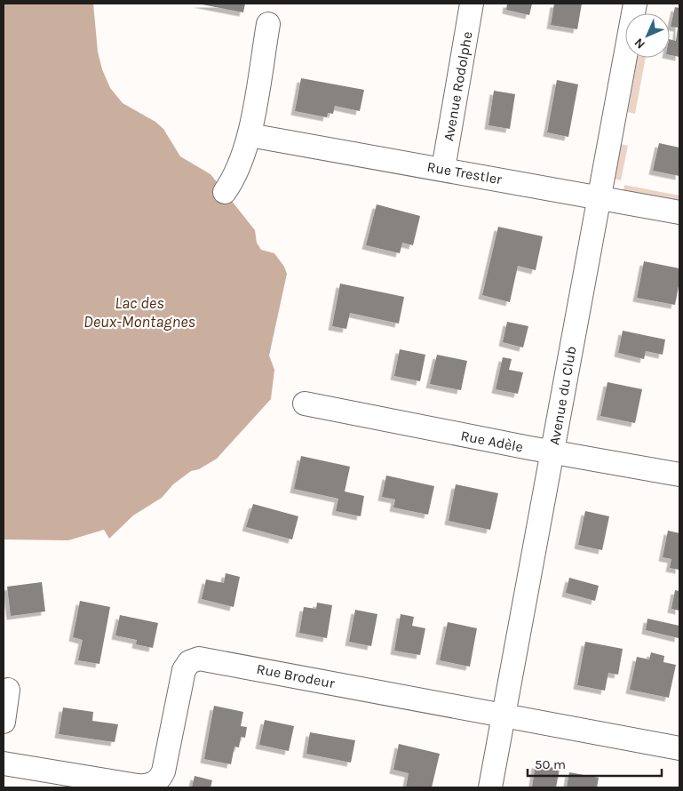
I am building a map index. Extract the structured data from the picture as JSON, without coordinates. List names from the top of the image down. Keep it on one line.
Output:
{"streets":{"street":["Avenue Rodolphe","Rue Trestler","Avenue du Club","Rue Adèle","Rue Brodeur"]},"crossings":[["Avenue Rodolphe","Rue Trestler"],["Rue Trestler","Avenue du Club"],["Avenue du Club","Rue Adèle"],["Avenue du Club","Rue Brodeur"]],"water":["Lac des Deux-Montagnes"],"scale_bar":"50 m","north":"bottom left"}
